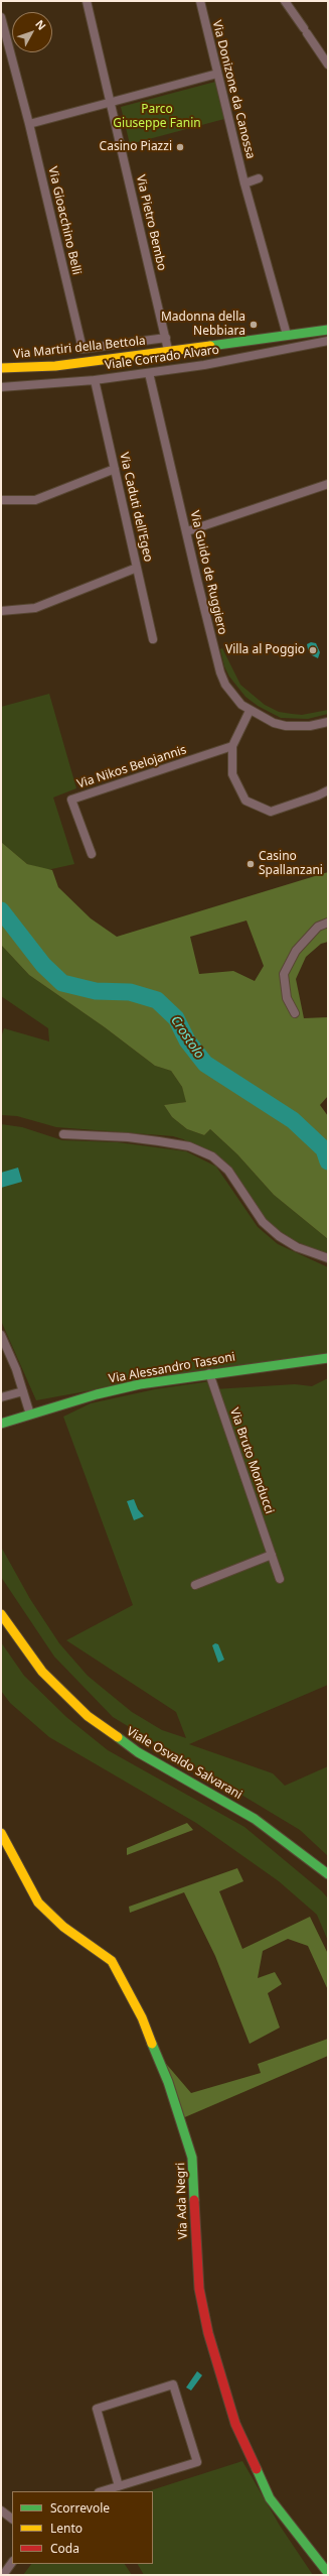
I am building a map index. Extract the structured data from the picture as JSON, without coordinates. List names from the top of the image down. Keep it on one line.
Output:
{"streets":{"street":["Via Donizone da Canossa","Via Gioacchino Belli","Via Pietro Bembo","Via Martiri della Bettola","Viale Corrado Alvaro","Via Caduti dell'Egeo","Via Guido de Ruggiero","Via Nikos Belojannis","Via Alessandro Tassoni","Via Bruto Monducci","Viale Osvaldo Salvarani","Via Ada Negri"]},"crossings":[["Via Donizone da Canossa","Via Martiri della Bettola"],["Via Gioacchino Belli","Via Pietro Bembo"],["Via Pietro Bembo","Via Martiri della Bettola"],["Viale Corrado Alvaro","Via Caduti dell'Egeo"],["Viale Corrado Alvaro","Via Guido de Ruggiero"],["Via Alessandro Tassoni","Via Bruto Monducci"]],"water":["Crostolo"],"parks":["Parco Giuseppe Fanin"],"places":["Casino Piazzi","Madonna della Nebbiara","Villa al Poggio","Casino Spallanzani"],"legend":["Scorrevole","Lento","Coda"],"north":"top right"}
